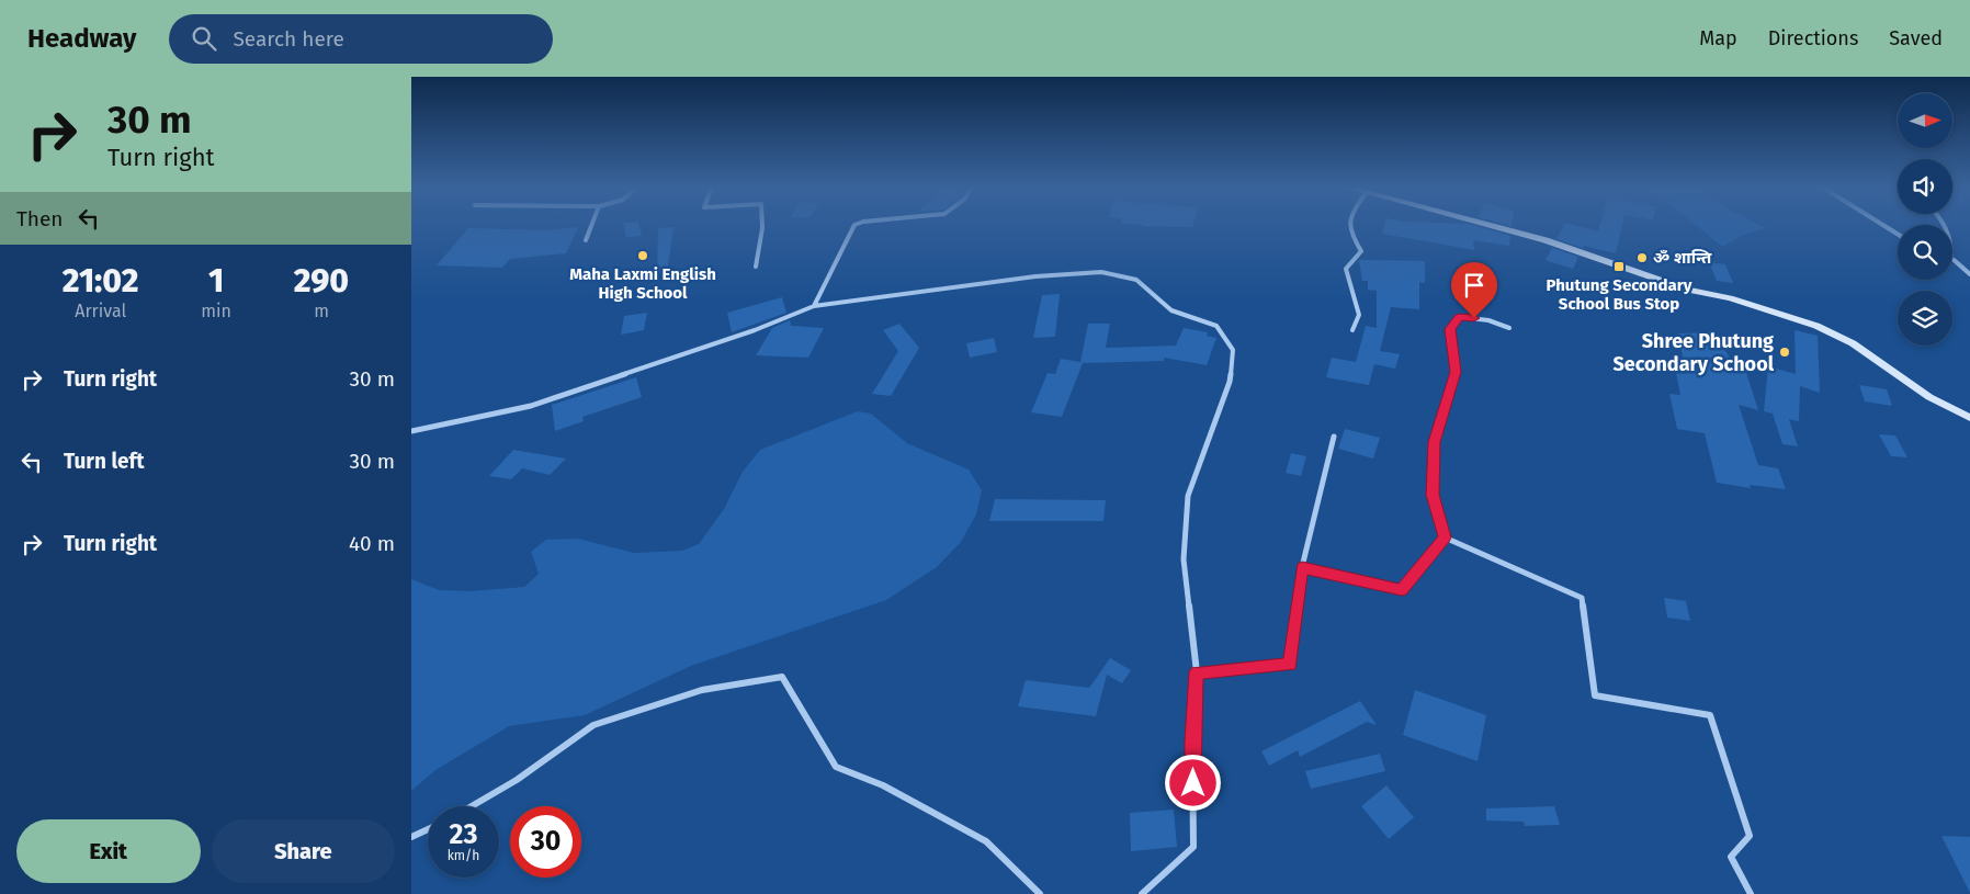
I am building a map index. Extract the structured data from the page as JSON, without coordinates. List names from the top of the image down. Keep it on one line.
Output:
{"places":{"other":["Maha Laxmi English High School","ॐ शान्ति","Shree Phutung Secondary School"],"transit":["Phutung Secondary School Bus Stop"]},"north":"right","page":{"header":"Headway","search":"Search here","nav":["Map","Directions","Saved"],"turn":["30 m","Turn right"],"then":"Then","eta":["21:02","Arrival","1","min","290","m"],"list":[{"name":"Turn right","value":"30 m"},{"name":"Turn left","value":"30 m"},{"name":"Turn right","value":"40 m"}],"speed":"23 km/h","limit":"30","buttons":["Exit","Share"]}}
